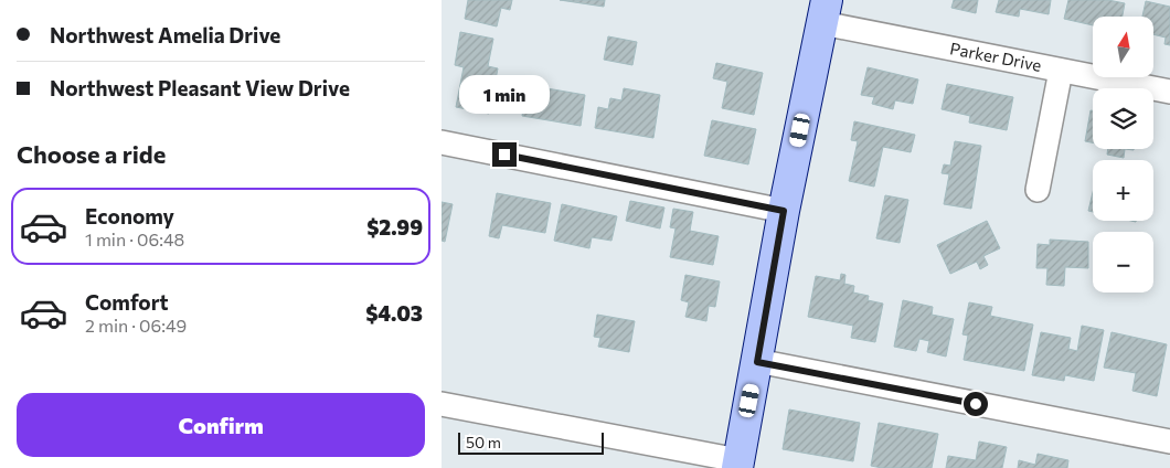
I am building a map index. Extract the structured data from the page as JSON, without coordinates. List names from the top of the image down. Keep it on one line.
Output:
{"streets":{"street":["Parker Drive"]},"scale_bar":"50 m","north":"top","page":{"banner":["Northwest Amelia Drive","Northwest Pleasant View Drive"],"map_buttons":["+","−"],"bubble":"1 min","heading":"Choose a ride","list":[{"name":"Economy","note":"1 min · 06:48","value":"$2.99"},{"name":"Comfort","note":"2 min · 06:49","value":"$4.03"}],"buttons":"Confirm","scale":"50 m"}}
